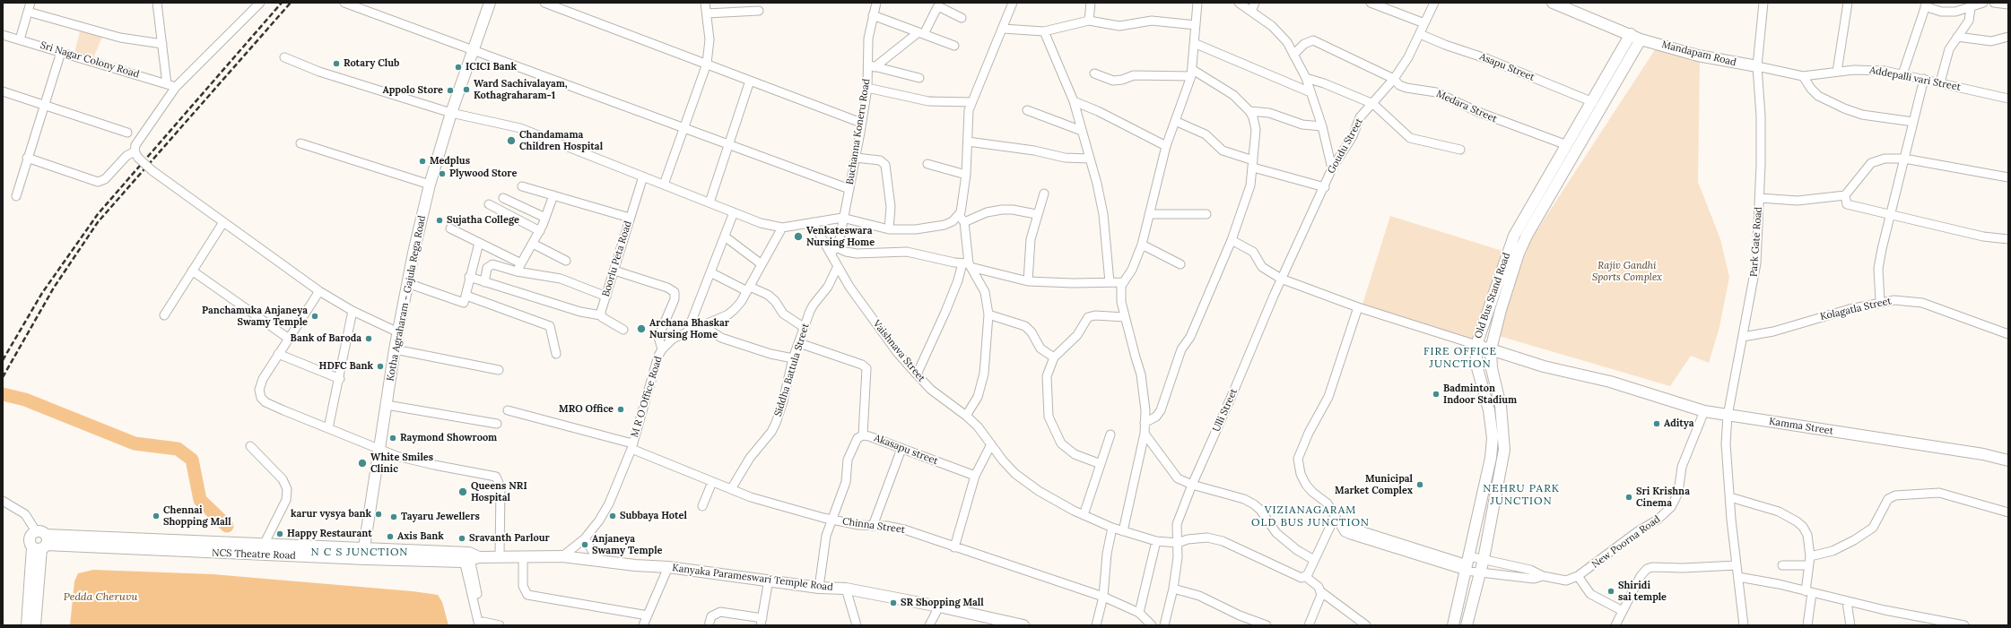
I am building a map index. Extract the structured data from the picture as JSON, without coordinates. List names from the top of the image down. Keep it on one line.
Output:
{"streets":{"main road":["Mandapam Road","Old Bus Stand Road","Kotha Agraharam - Gajula Rega Road","Kamma Street","NCS Theatre Road","Kanyaka Parameswari Temple Road"],"street":["Sri Nagar Colony Road","Asapu Street","Addepalli vari Street","Medara Street","Buchanna Koneru Road","Goudu Street","Park Gate Road","Boorlu Peta Road","Kolagatla Street","Vaishnava Street","Siddha Battula Street","M R O Office Road","Ulli Street","Akasapu street","Chinna Street","New Poorna Road"]},"crossings":[["Mandapam Road","Addepalli vari Street"],["Mandapam Road","Park Gate Road"],["Mandapam Road","Old Bus Stand Road"],["Asapu Street","Goudu Street"],["Asapu Street","Old Bus Stand Road"],["Addepalli vari Street","Park Gate Road"],["Medara Street","Goudu Street"],["Medara Street","Old Bus Stand Road"],["Buchanna Koneru Road","Vaishnava Street"],["Goudu Street","Ulli Street"],["Park Gate Road","Kolagatla Street"],["Park Gate Road","Kamma Street"],["Old Bus Stand Road","Kamma Street"],["Kotha Agraharam - Gajula Rega Road","NCS Theatre Road"],["Vaishnava Street","Siddha Battula Street"],["Vaishnava Street","Ulli Street"],["Siddha Battula Street","Chinna Street"],["M R O Office Road","Chinna Street"],["M R O Office Road","Kanyaka Parameswari Temple Road"],["Kamma Street","New Poorna Road"],["Akasapu street","Chinna Street"],["Akasapu street","Kanyaka Parameswari Temple Road"],["NCS Theatre Road","Kanyaka Parameswari Temple Road"]],"districts":["FIRE OFFICE JUNCTION","NEHRU PARK JUNCTION","VIZIANAGARAM OLD BUS JUNCTION","N C S JUNCTION"],"water":["Pedda Cheruvu"],"parks":["Rajiv Gandhi Sports Complex"],"places":["Rotary Club","ICICI Bank","Ward Sachivalayam, Kothagraharam-1","Appolo Store","Chandamama Children Hospital","Medplus","Plywood Store","Sujatha College","Venkateswara Nursing Home","Panchamuka Anjaneya Swamy Temple","Archana Bhaskar Nursing Home","Bank of Baroda","HDFC Bank","Badminton Indoor Stadium","MRO Office","Aditya","Raymond Showroom","White Smiles Clinic","Municipal Market Complex","Queens NRI Hospital","Sri Krishna Cinema","karur vysya bank","Chennai Shopping Mall","Subbaya Hotel","Tayaru Jewellers","Happy Restaurant","Axis Bank","Sravanth Parlour","Anjaneya Swamy Temple","Shiridi sai temple","SR Shopping Mall"]}
